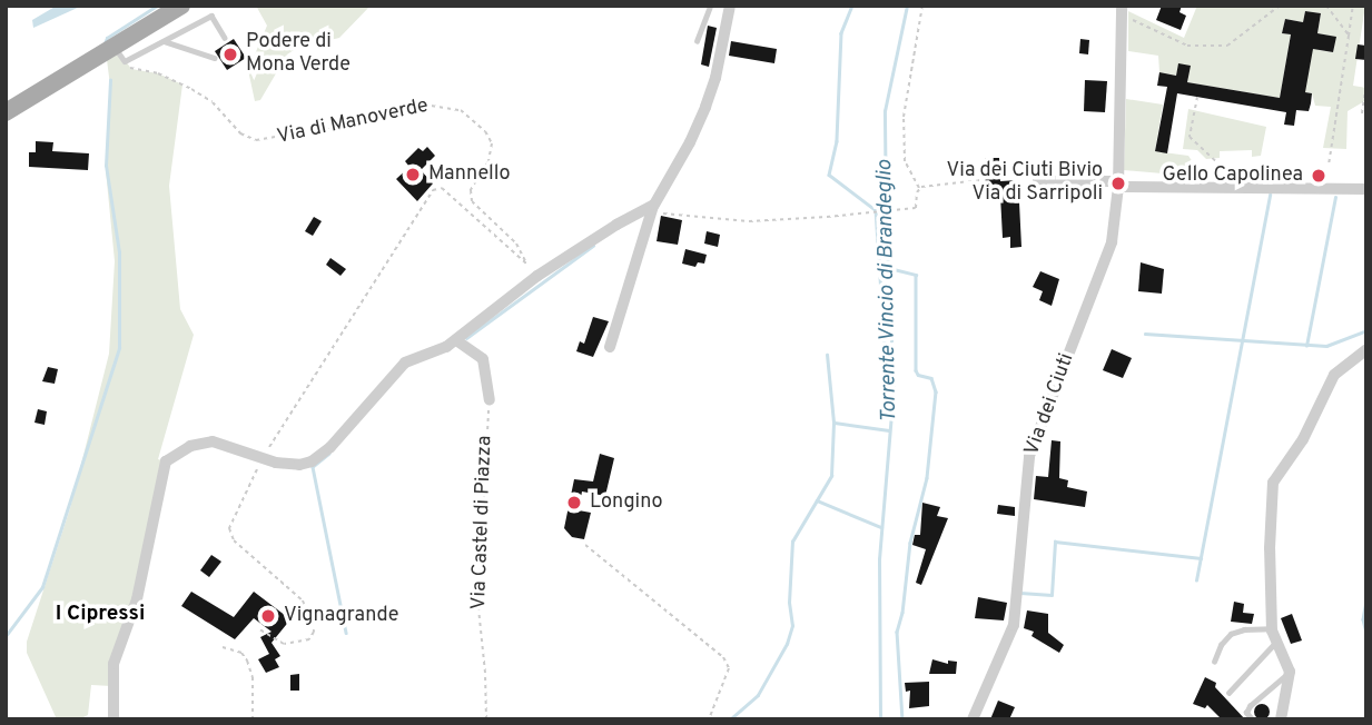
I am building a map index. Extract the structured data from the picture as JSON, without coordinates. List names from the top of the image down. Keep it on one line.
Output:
{"streets":{"street":["Via dei Ciuti"],"path":["Via di Manoverde","Via Castel di Piazza"]},"districts":["I Cipressi"],"water":["Torrente Vincio di Brandeglio"],"places":["Podere di Mona Verde","Mannello","Gello Capolinea","Via dei Ciuti Bivio Via di Sarripoli","Longino","Vignagrande"]}
